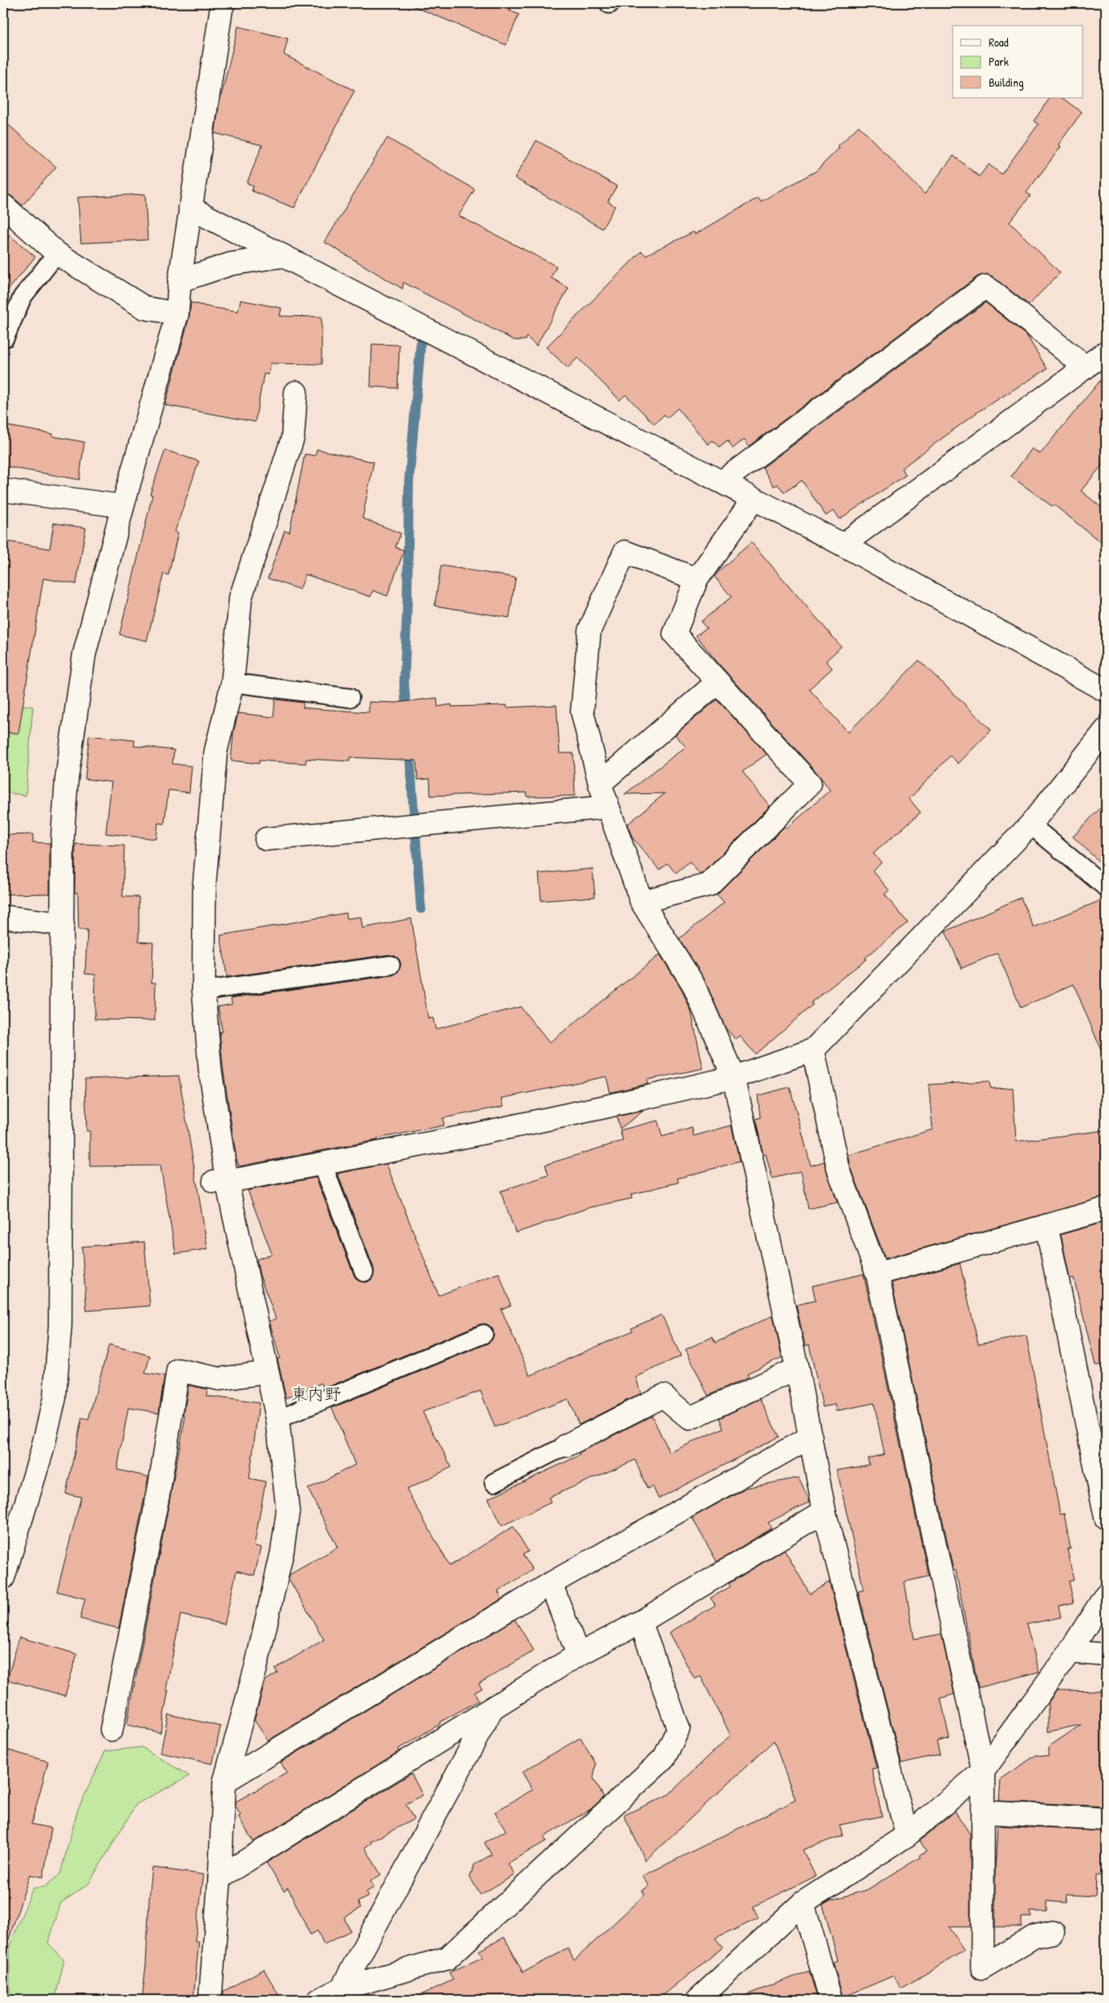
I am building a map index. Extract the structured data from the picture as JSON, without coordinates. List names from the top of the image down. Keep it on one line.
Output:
{"districts":["東内野"],"legend":["Road","Park","Building"]}
